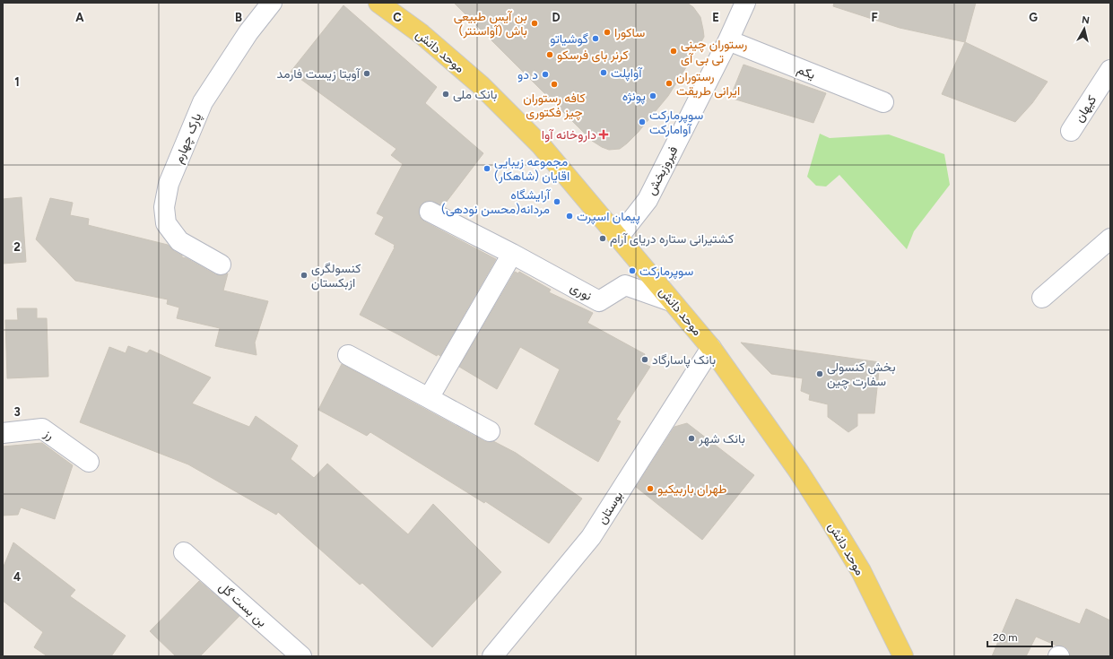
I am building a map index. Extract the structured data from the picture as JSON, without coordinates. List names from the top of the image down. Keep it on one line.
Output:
{"streets":{"main road":["موحد دانش"],"street":["یکم","کیهان","پارک چهارم","فیروزبخش","نوری","رز","بوستان","بن بست گل"]},"crossings":[["موحد دانش","فیروزبخش"],["موحد دانش","نوری"],["موحد دانش","بوستان"],["یکم","فیروزبخش"]],"places":{"other":["بن آیس طبیعی باش (آواسنتر)","ساکورا","گوشیاتو","رستوران چینی تی بی آی","کرنر بای فرسکو","آواپلت","آویتا زیست فارمد","د دو","رستوران ایرانی طریقت","کافه رستوران چیز فکتوری","بانک ملی","پونژه","سوپرمارکت آوامارکت","مجموعه زیبایی اقایان (شاهکار)","آرایشگاه مردانه(محسن نودهی)","پیمان اسپرت","کشتیرانی ستاره دریای آرام","سوپرمارکت","کنسولگری ازبکستان","بانک پاسارگاد","بخش کنسولی سفارت چین","بانک شهر","طهران باربیکیو"],"health":["داروخانه آوا"]},"scale_bar":"20 m","north":"top","grid":{"columns":["A","B","C","D","E","F","G"],"rows":["1","2","3","4"]}}
